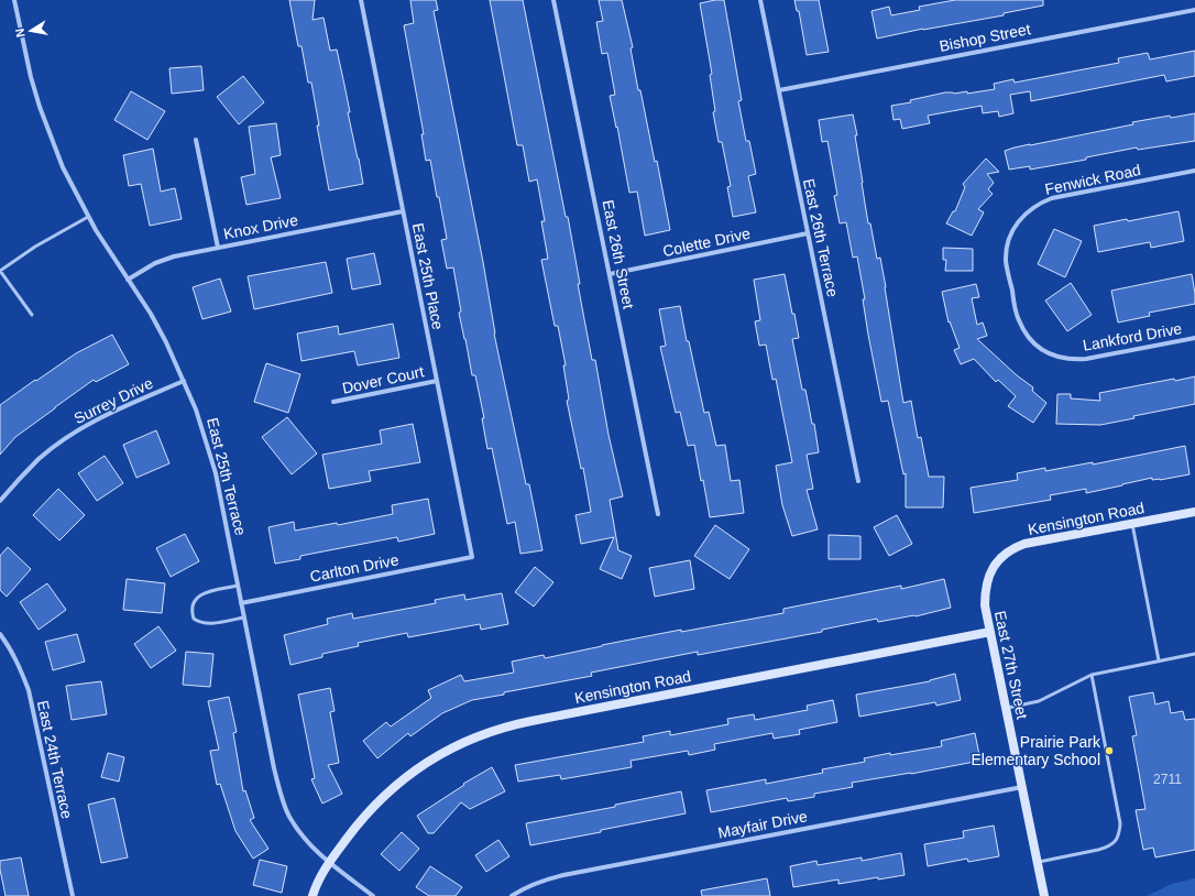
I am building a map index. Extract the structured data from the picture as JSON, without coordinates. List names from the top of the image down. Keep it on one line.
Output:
{"streets":{"street":["Bishop Street","Fenwick Road","Knox Drive","East 26th Terrace","Colette Drive","East 26th Street","East 25th Place","Lankford Drive","Dover Court","Surrey Drive","East 25th Terrace","Kensington Road","Carlton Drive","East 27th Street","East 24th Terrace","Mayfair Drive"]},"crossings":[["Bishop Street","East 26th Terrace"],["Fenwick Road","Lankford Drive"],["Knox Drive","East 25th Place"],["Knox Drive","East 25th Terrace"],["East 26th Terrace","Colette Drive"],["Colette Drive","East 26th Street"],["East 25th Place","Dover Court"],["East 25th Place","Carlton Drive"],["Surrey Drive","East 25th Terrace"],["East 25th Terrace","Kensington Road"],["East 25th Terrace","Carlton Drive"],["Kensington Road","East 27th Street"],["East 27th Street","Mayfair Drive"]],"places":["Prairie Park Elementary School"],"house_numbers":["2711"],"north":"left"}
